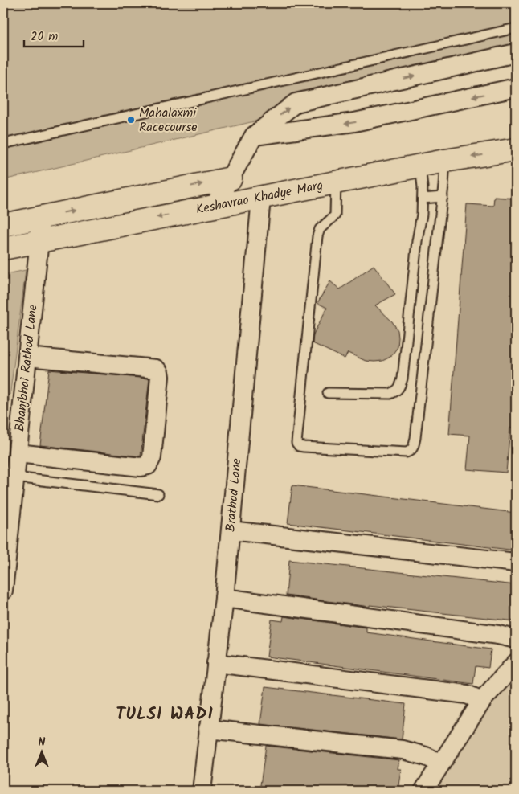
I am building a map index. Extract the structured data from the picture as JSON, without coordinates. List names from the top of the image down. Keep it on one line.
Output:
{"streets":{"main road":["Keshavrao Khadye Marg"],"street":["Bhanjbhai Rathod Lane","Brathod Lane"]},"crossings":[["Keshavrao Khadye Marg","Bhanjbhai Rathod Lane"],["Keshavrao Khadye Marg","Brathod Lane"]],"districts":["TULSI WADI"],"places":["Mahalaxmi Racecourse"],"scale_bar":"20 m","north":"top"}
